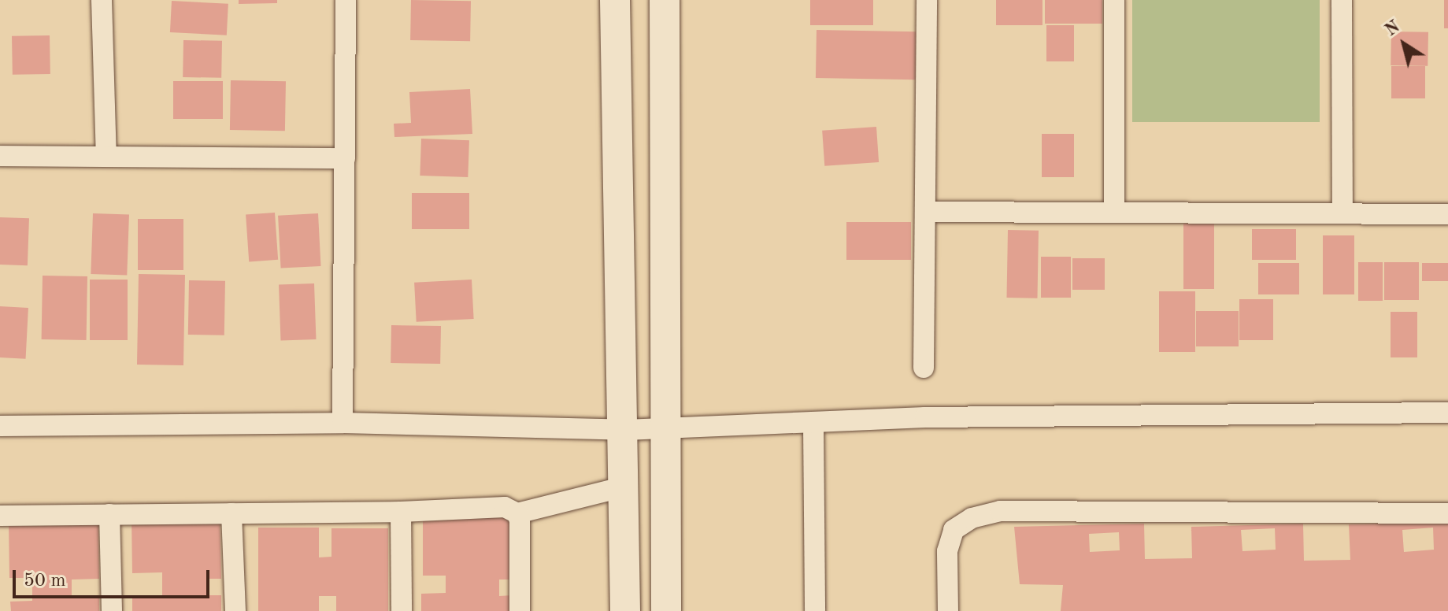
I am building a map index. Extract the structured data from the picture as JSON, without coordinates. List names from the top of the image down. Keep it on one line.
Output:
{"scale_bar":"50 m","north":"top left"}
